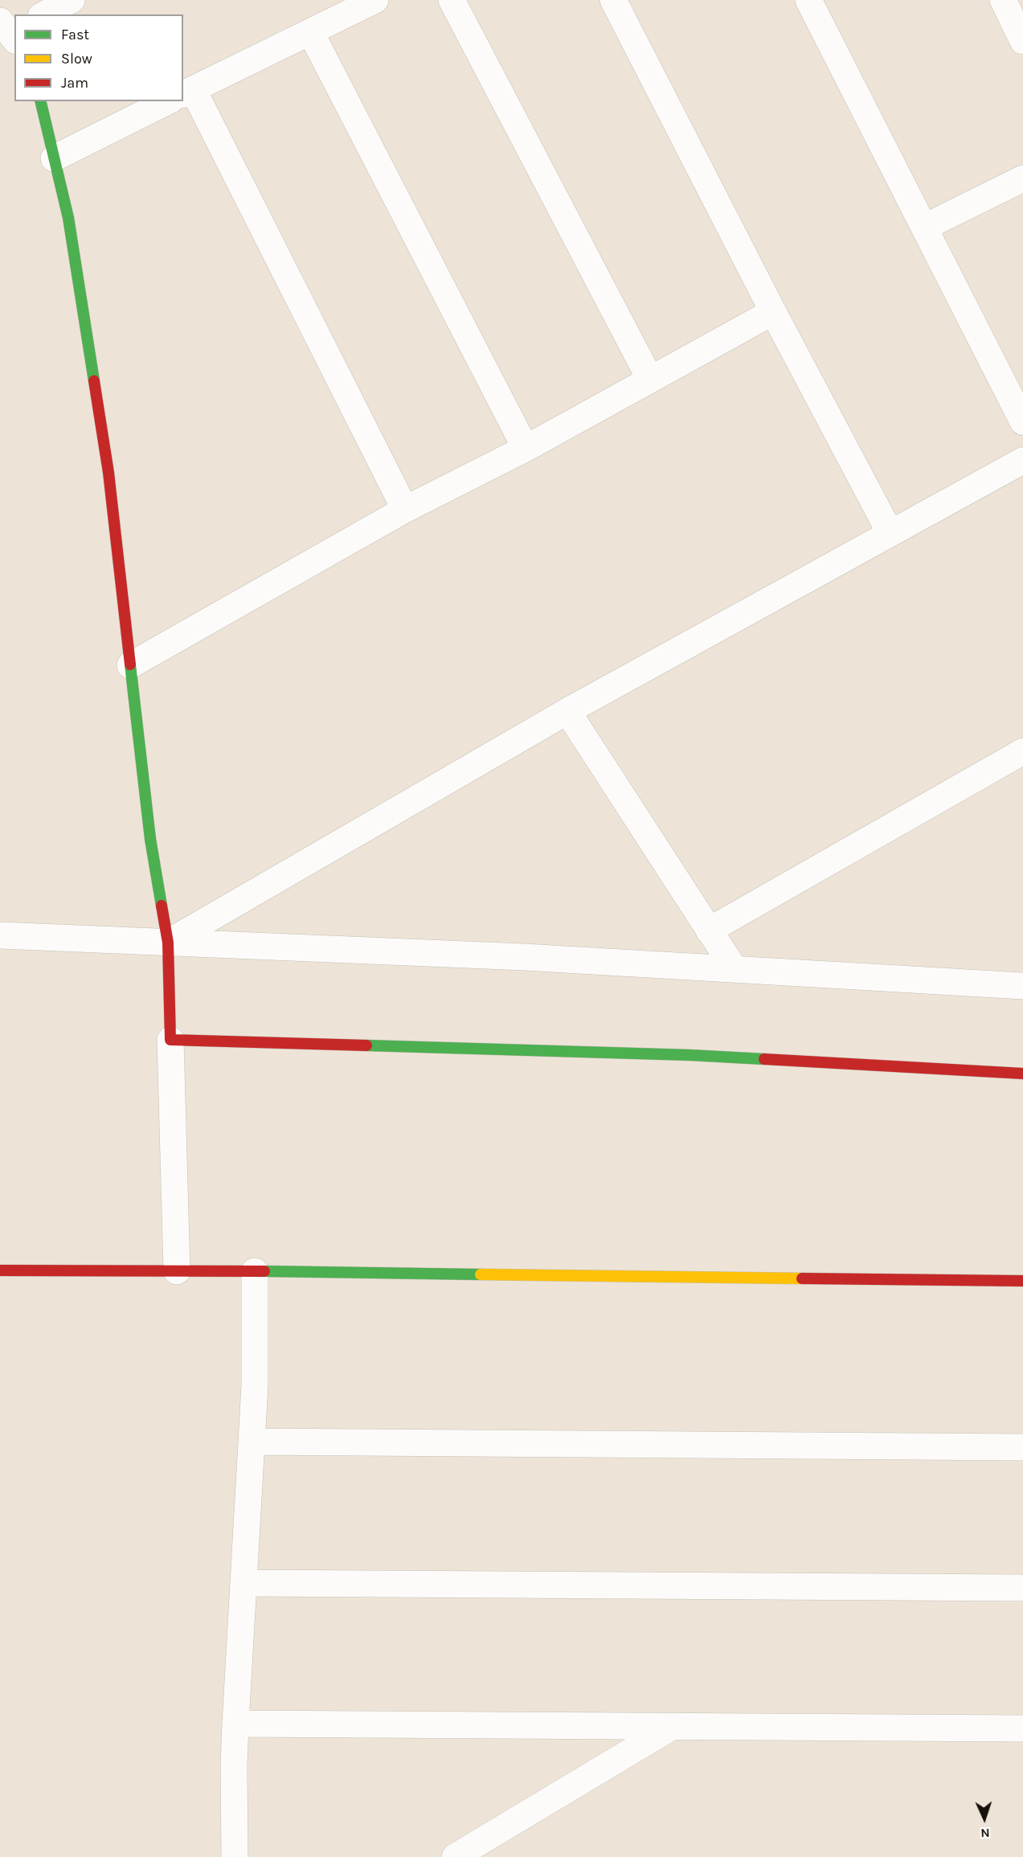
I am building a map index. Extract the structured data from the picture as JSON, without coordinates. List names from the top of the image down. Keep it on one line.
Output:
{"legend":["Fast","Slow","Jam"],"north":"bottom"}
